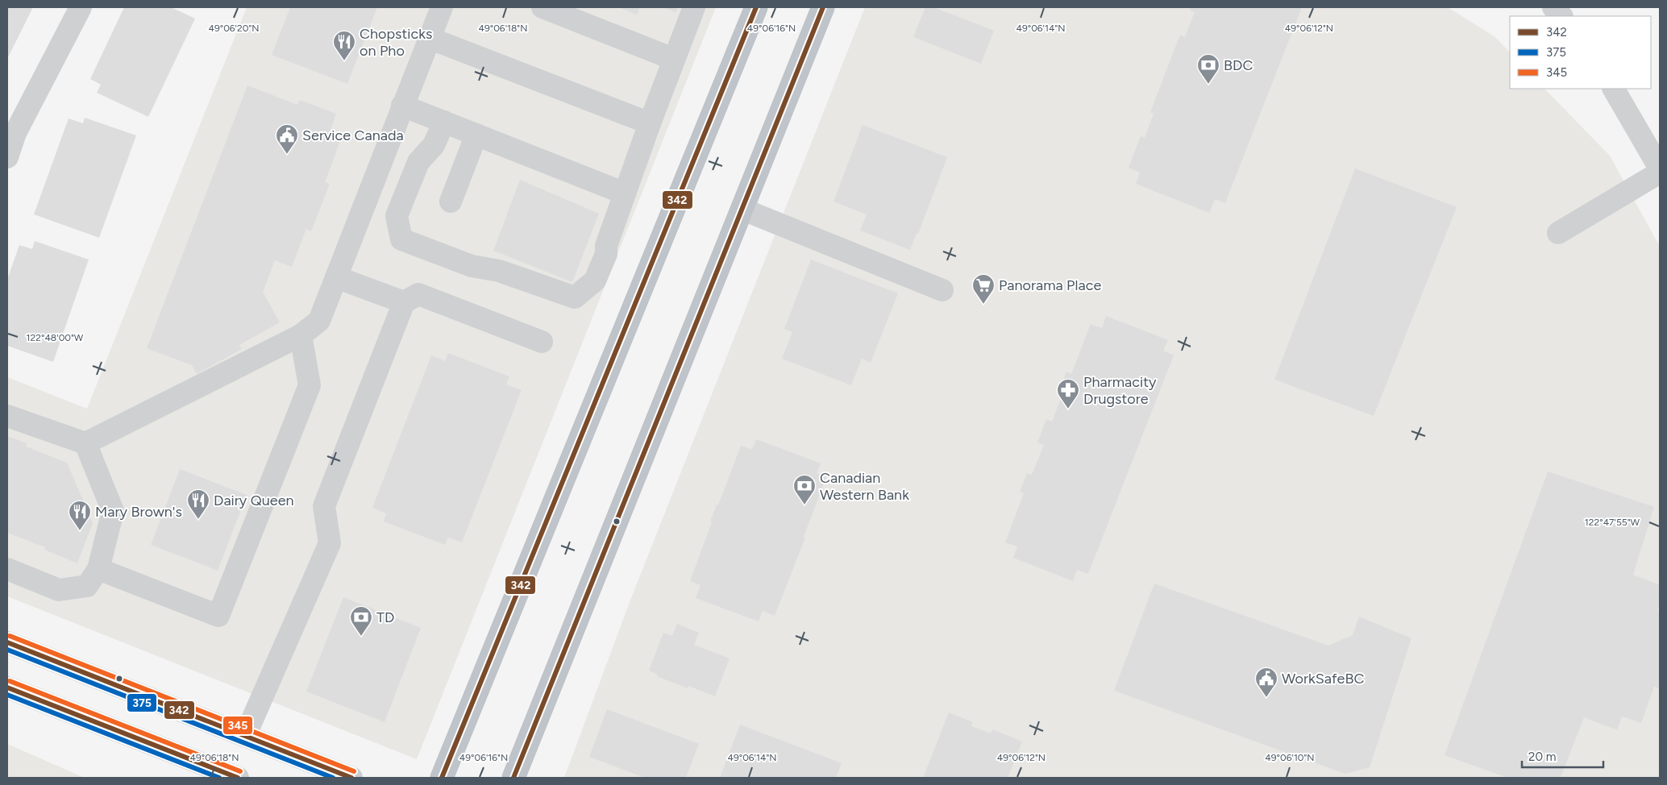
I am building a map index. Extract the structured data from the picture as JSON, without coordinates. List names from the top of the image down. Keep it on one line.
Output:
{"places":{"restaurant":["Chopsticks on Pho","Dairy Queen","Mary Brown's"],"bank":["BDC","Canadian Western Bank","TD"],"public building":["Service Canada","WorkSafeBC"],"supermarket":["Panorama Place"],"pharmacy":["Pharmacity Drugstore"]},"lines":["transit line 342","transit line 345","transit line 375"],"legend":["342","375","345"],"scale_bar":"20 m","coordinates":["49°06'20\"N","49°06'16\"N","49°06'18\"N","49°06'14\"N","49°06'12\"N","122°48'00\"W","122°47'55\"W","49°06'10\"N"]}
